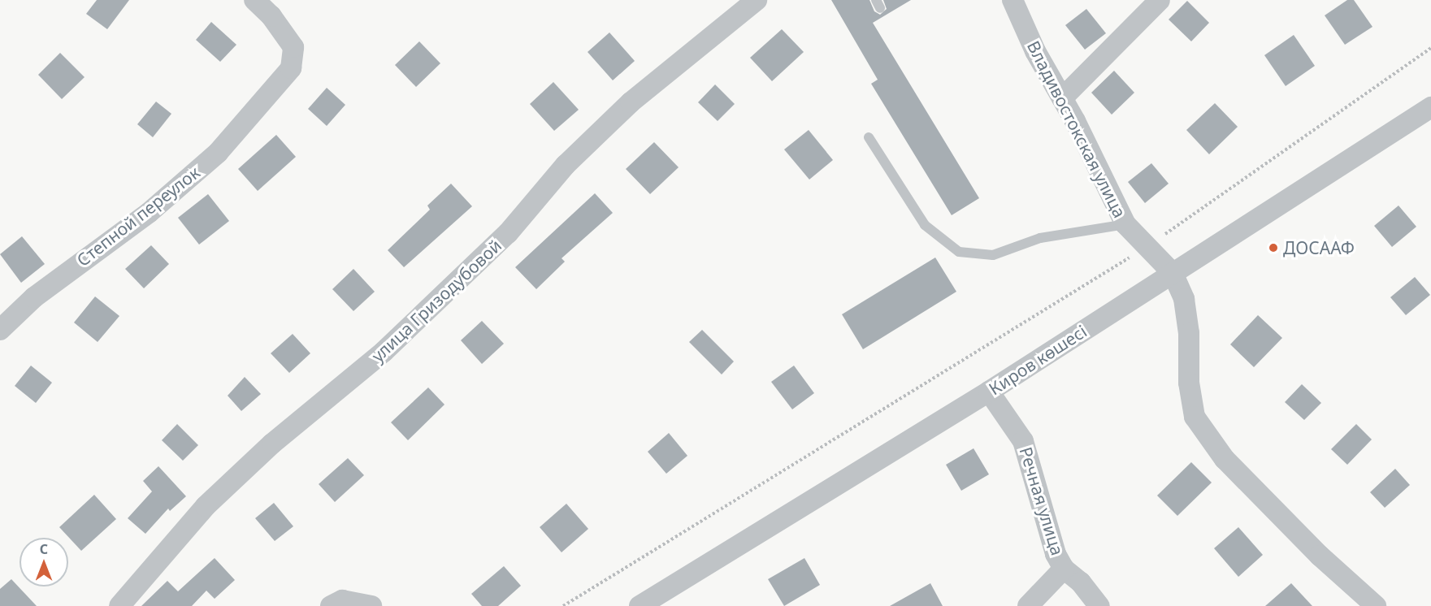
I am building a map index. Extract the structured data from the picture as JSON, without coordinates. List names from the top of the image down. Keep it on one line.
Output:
{"streets":{"street":["Владивостокская улица","Степной переулок","улица Гризодубовой","Киров көшесі","Речная улица"]},"crossings":[["Владивостокская улица","Киров көшесі"],["Киров көшесі","Речная улица"]],"places":["ДОСААФ"],"north":"top"}
